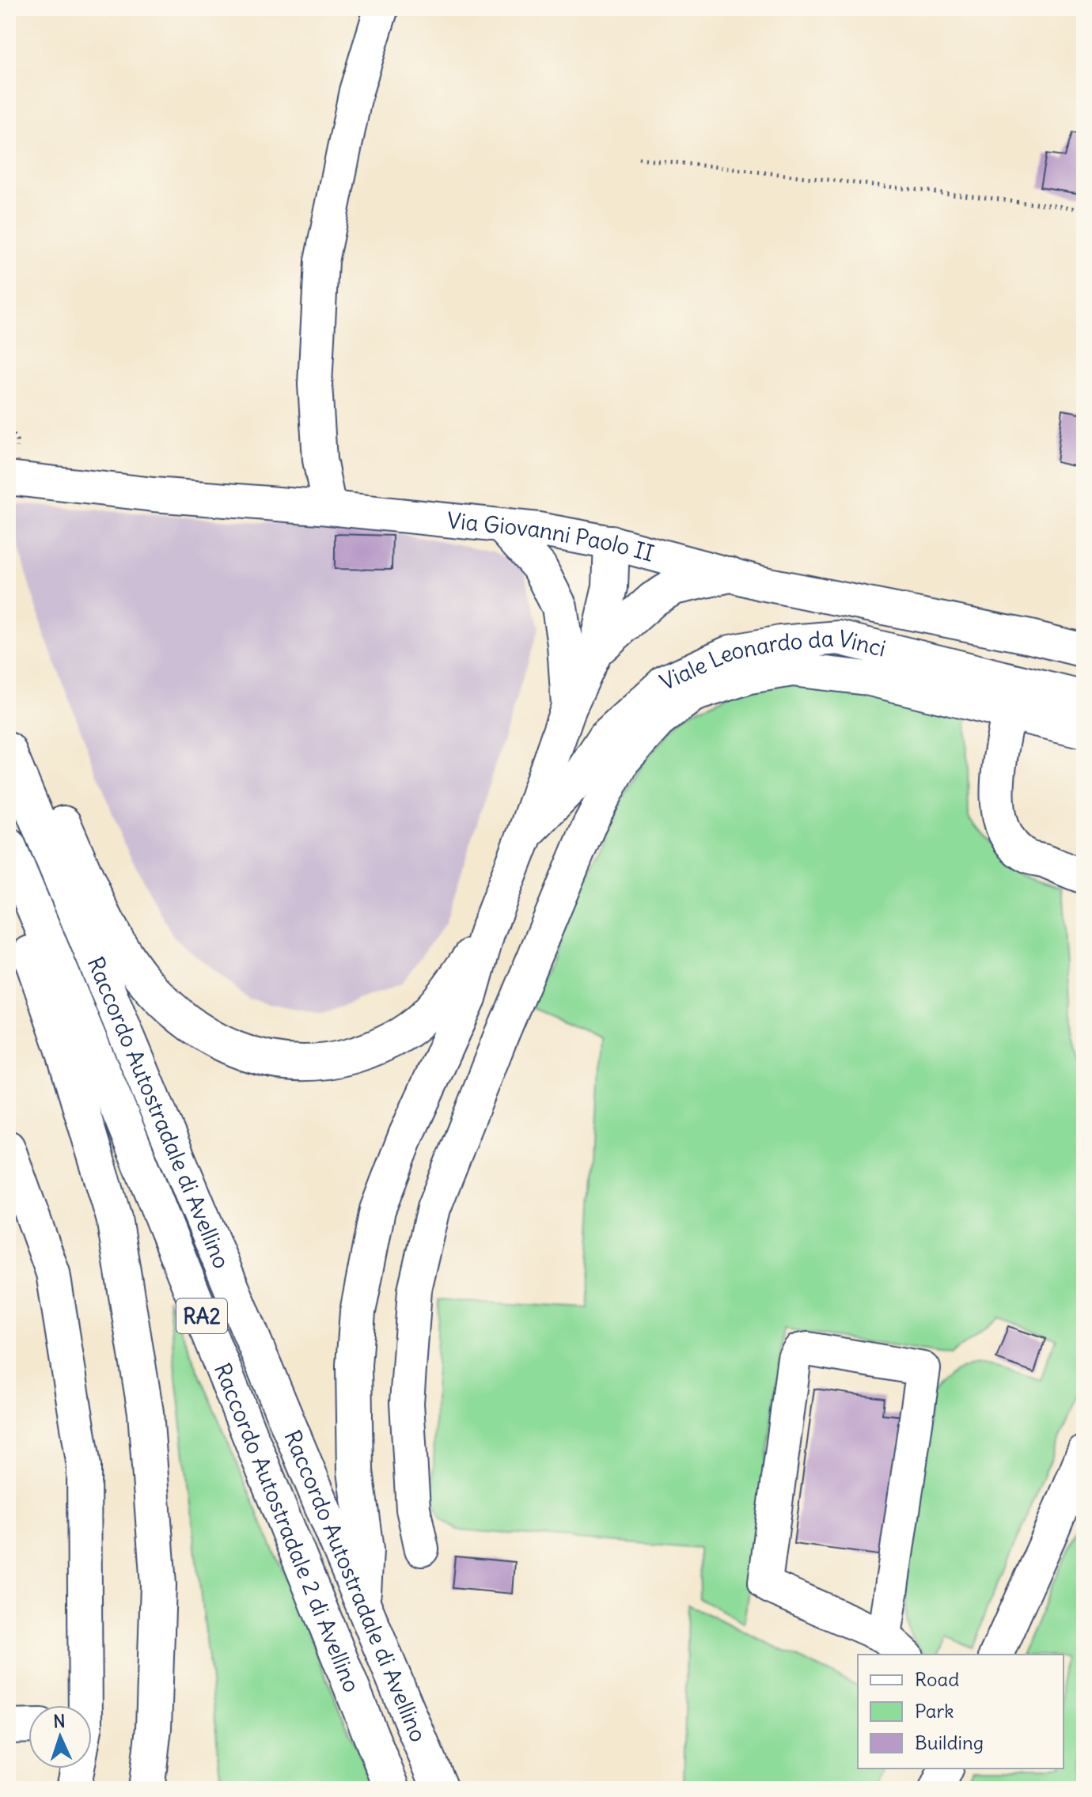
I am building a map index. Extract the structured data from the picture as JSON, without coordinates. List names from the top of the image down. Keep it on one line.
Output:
{"streets":{"highway":["Raccordo Autostradale di Avellino","RA2","Raccordo Autostradale 2 di Avellino"],"street":["Via Giovanni Paolo II","Viale Leonardo da Vinci"]},"legend":["Road","Park","Building"],"north":"top"}
